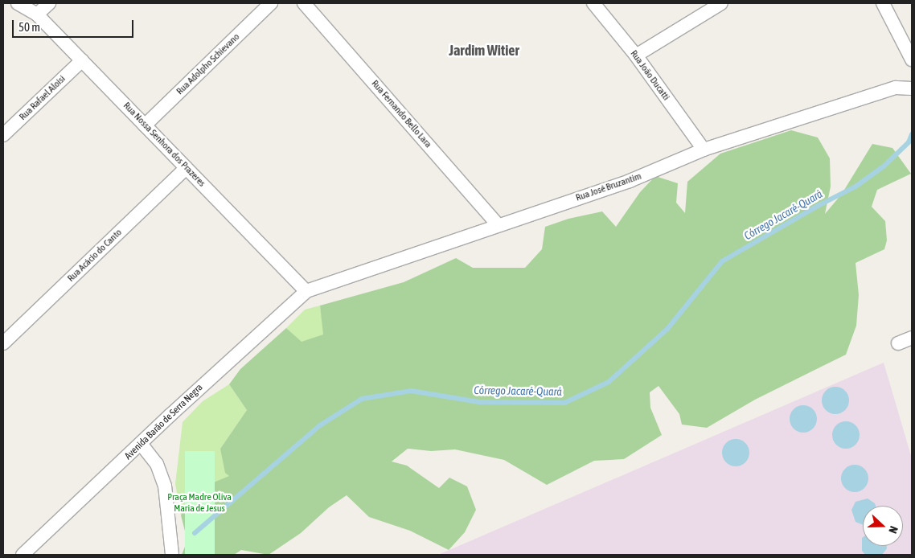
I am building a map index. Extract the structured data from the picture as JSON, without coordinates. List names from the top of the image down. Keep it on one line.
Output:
{"streets":{"street":["Rua Adolpho Schievano","Rua João Ducatti","Rua Rafael Aloísi","Rua Fernando Bello Lara","Rua Nossa Senhora dos Prazeres","Rua José Bruzantim","Rua Acácio do Canto","Avenida Barão de Serra Negra"]},"crossings":[["Rua Adolpho Schievano","Rua Nossa Senhora dos Prazeres"],["Rua João Ducatti","Rua José Bruzantim"],["Rua Rafael Aloísi","Rua Nossa Senhora dos Prazeres"],["Rua Fernando Bello Lara","Rua José Bruzantim"],["Rua Nossa Senhora dos Prazeres","Rua José Bruzantim"],["Rua Nossa Senhora dos Prazeres","Rua Acácio do Canto"],["Rua Nossa Senhora dos Prazeres","Avenida Barão de Serra Negra"],["Rua José Bruzantim","Avenida Barão de Serra Negra"]],"districts":["Jardim Witier"],"water":["Córrego Jacaré-Quará"],"parks":["Praça Madre Oliva Maria de Jesus"],"scale_bar":"50 m","north":"right"}
